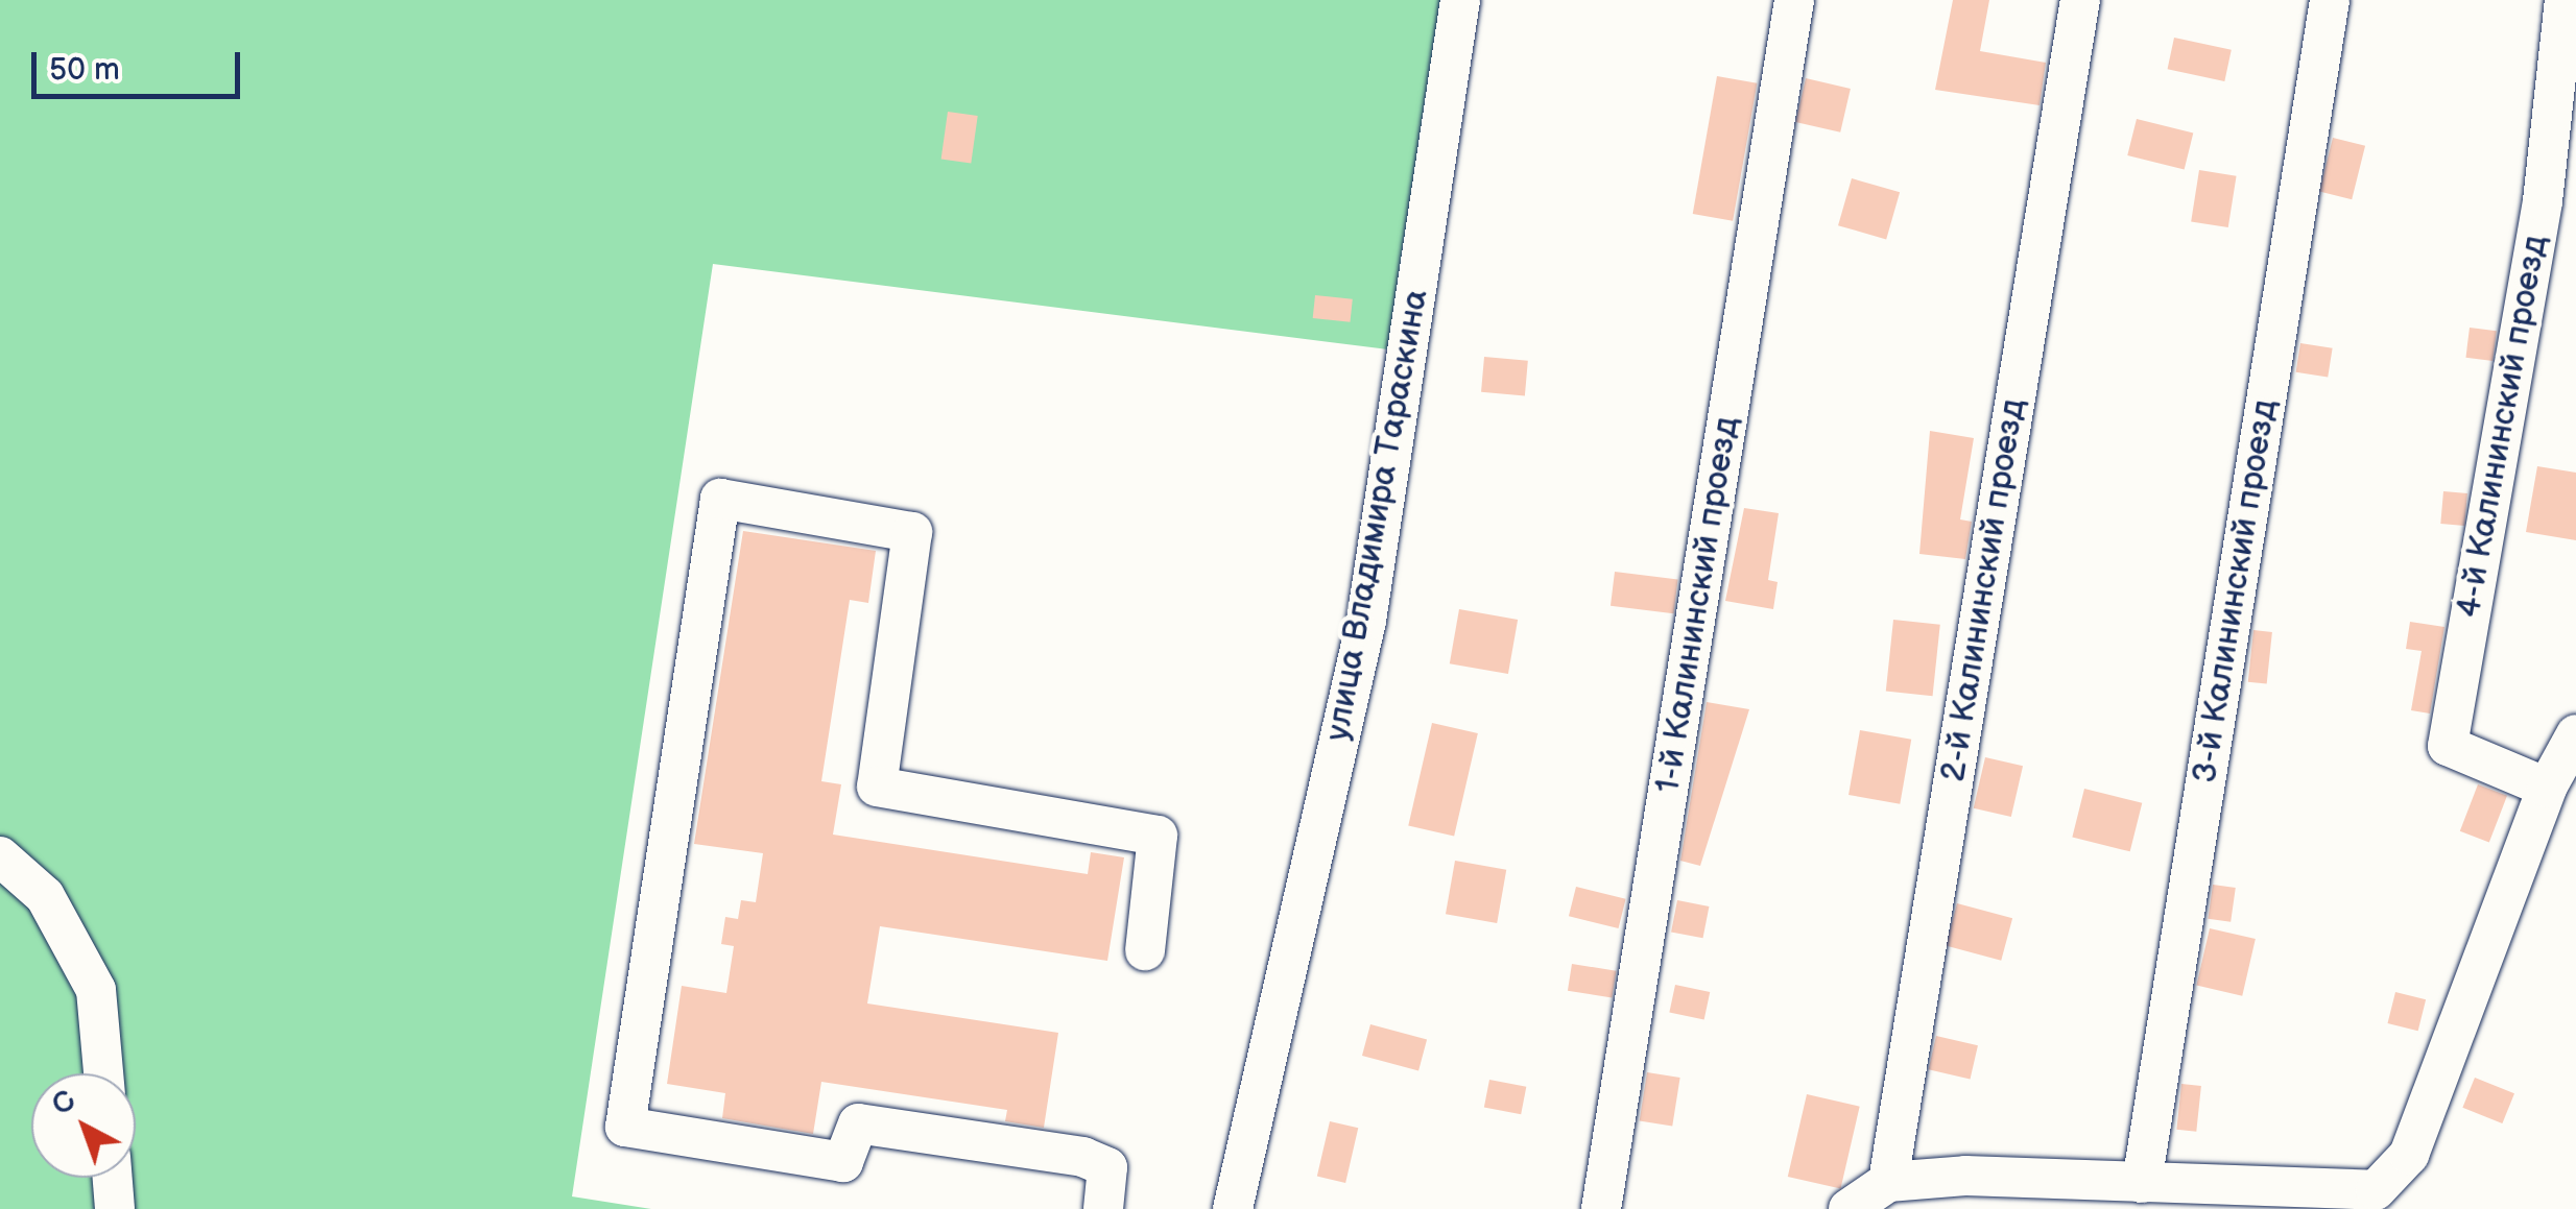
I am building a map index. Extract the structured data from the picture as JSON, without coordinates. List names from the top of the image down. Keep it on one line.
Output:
{"streets":{"street":["4-й Калининский проезд","улица Владимира Тараскина","2-й Калининский проезд","3-й Калининский проезд","1-й Калининский проезд"]},"scale_bar":"50 m","north":"top left"}
